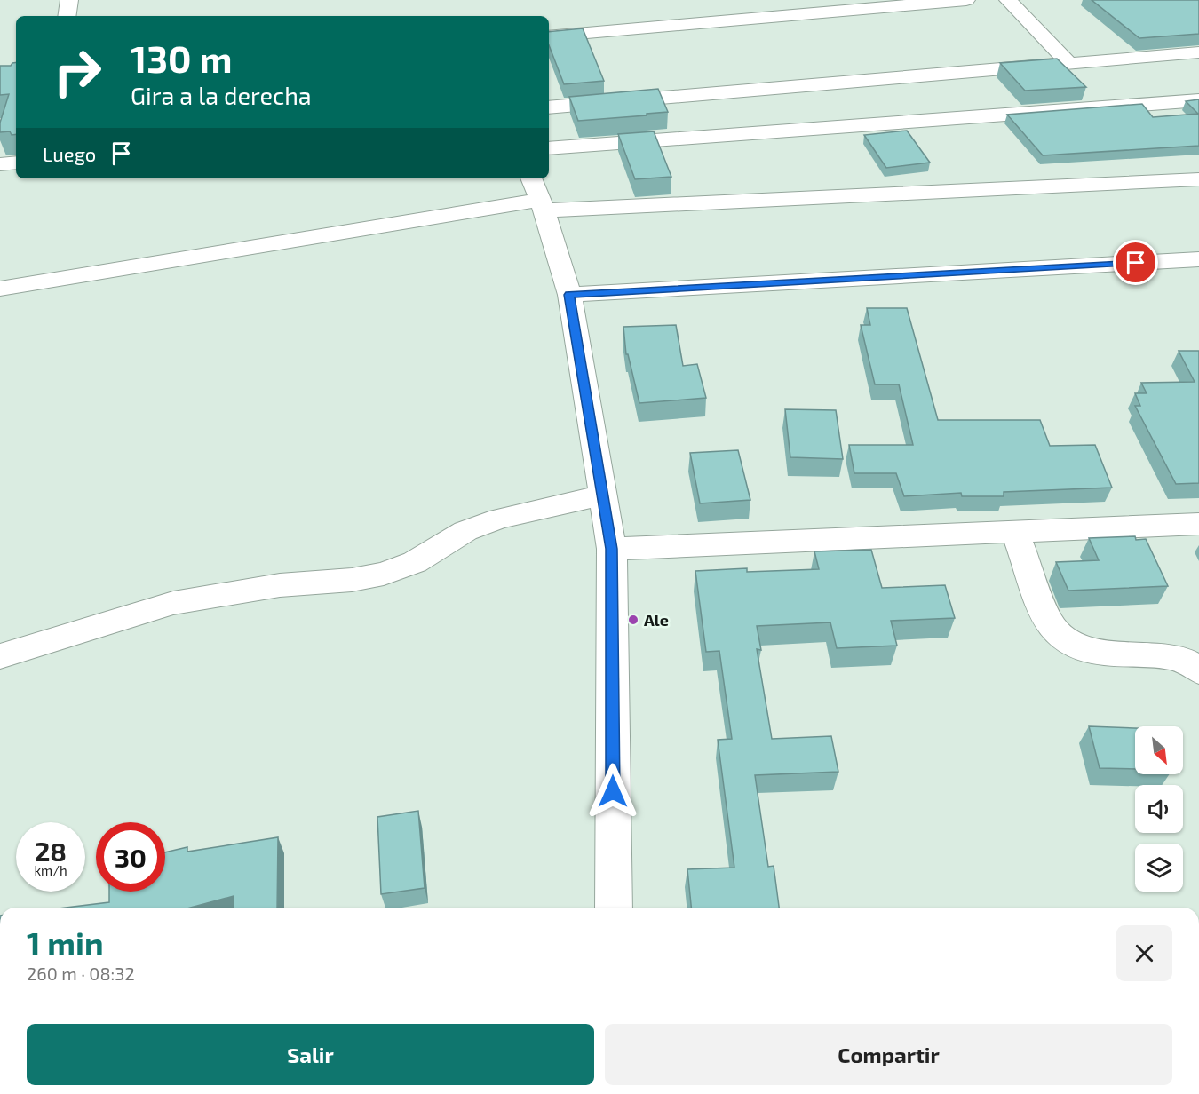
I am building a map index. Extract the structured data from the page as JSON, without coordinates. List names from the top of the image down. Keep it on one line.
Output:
{"places":["Ale"],"north":"bottom right","page":{"turn":["130 m","Gira a la derecha"],"then":"Luego","speed":"28 km/h","limit":"30","heading":["1 min","260 m · 08:32"],"buttons":["Salir","Compartir"]}}
